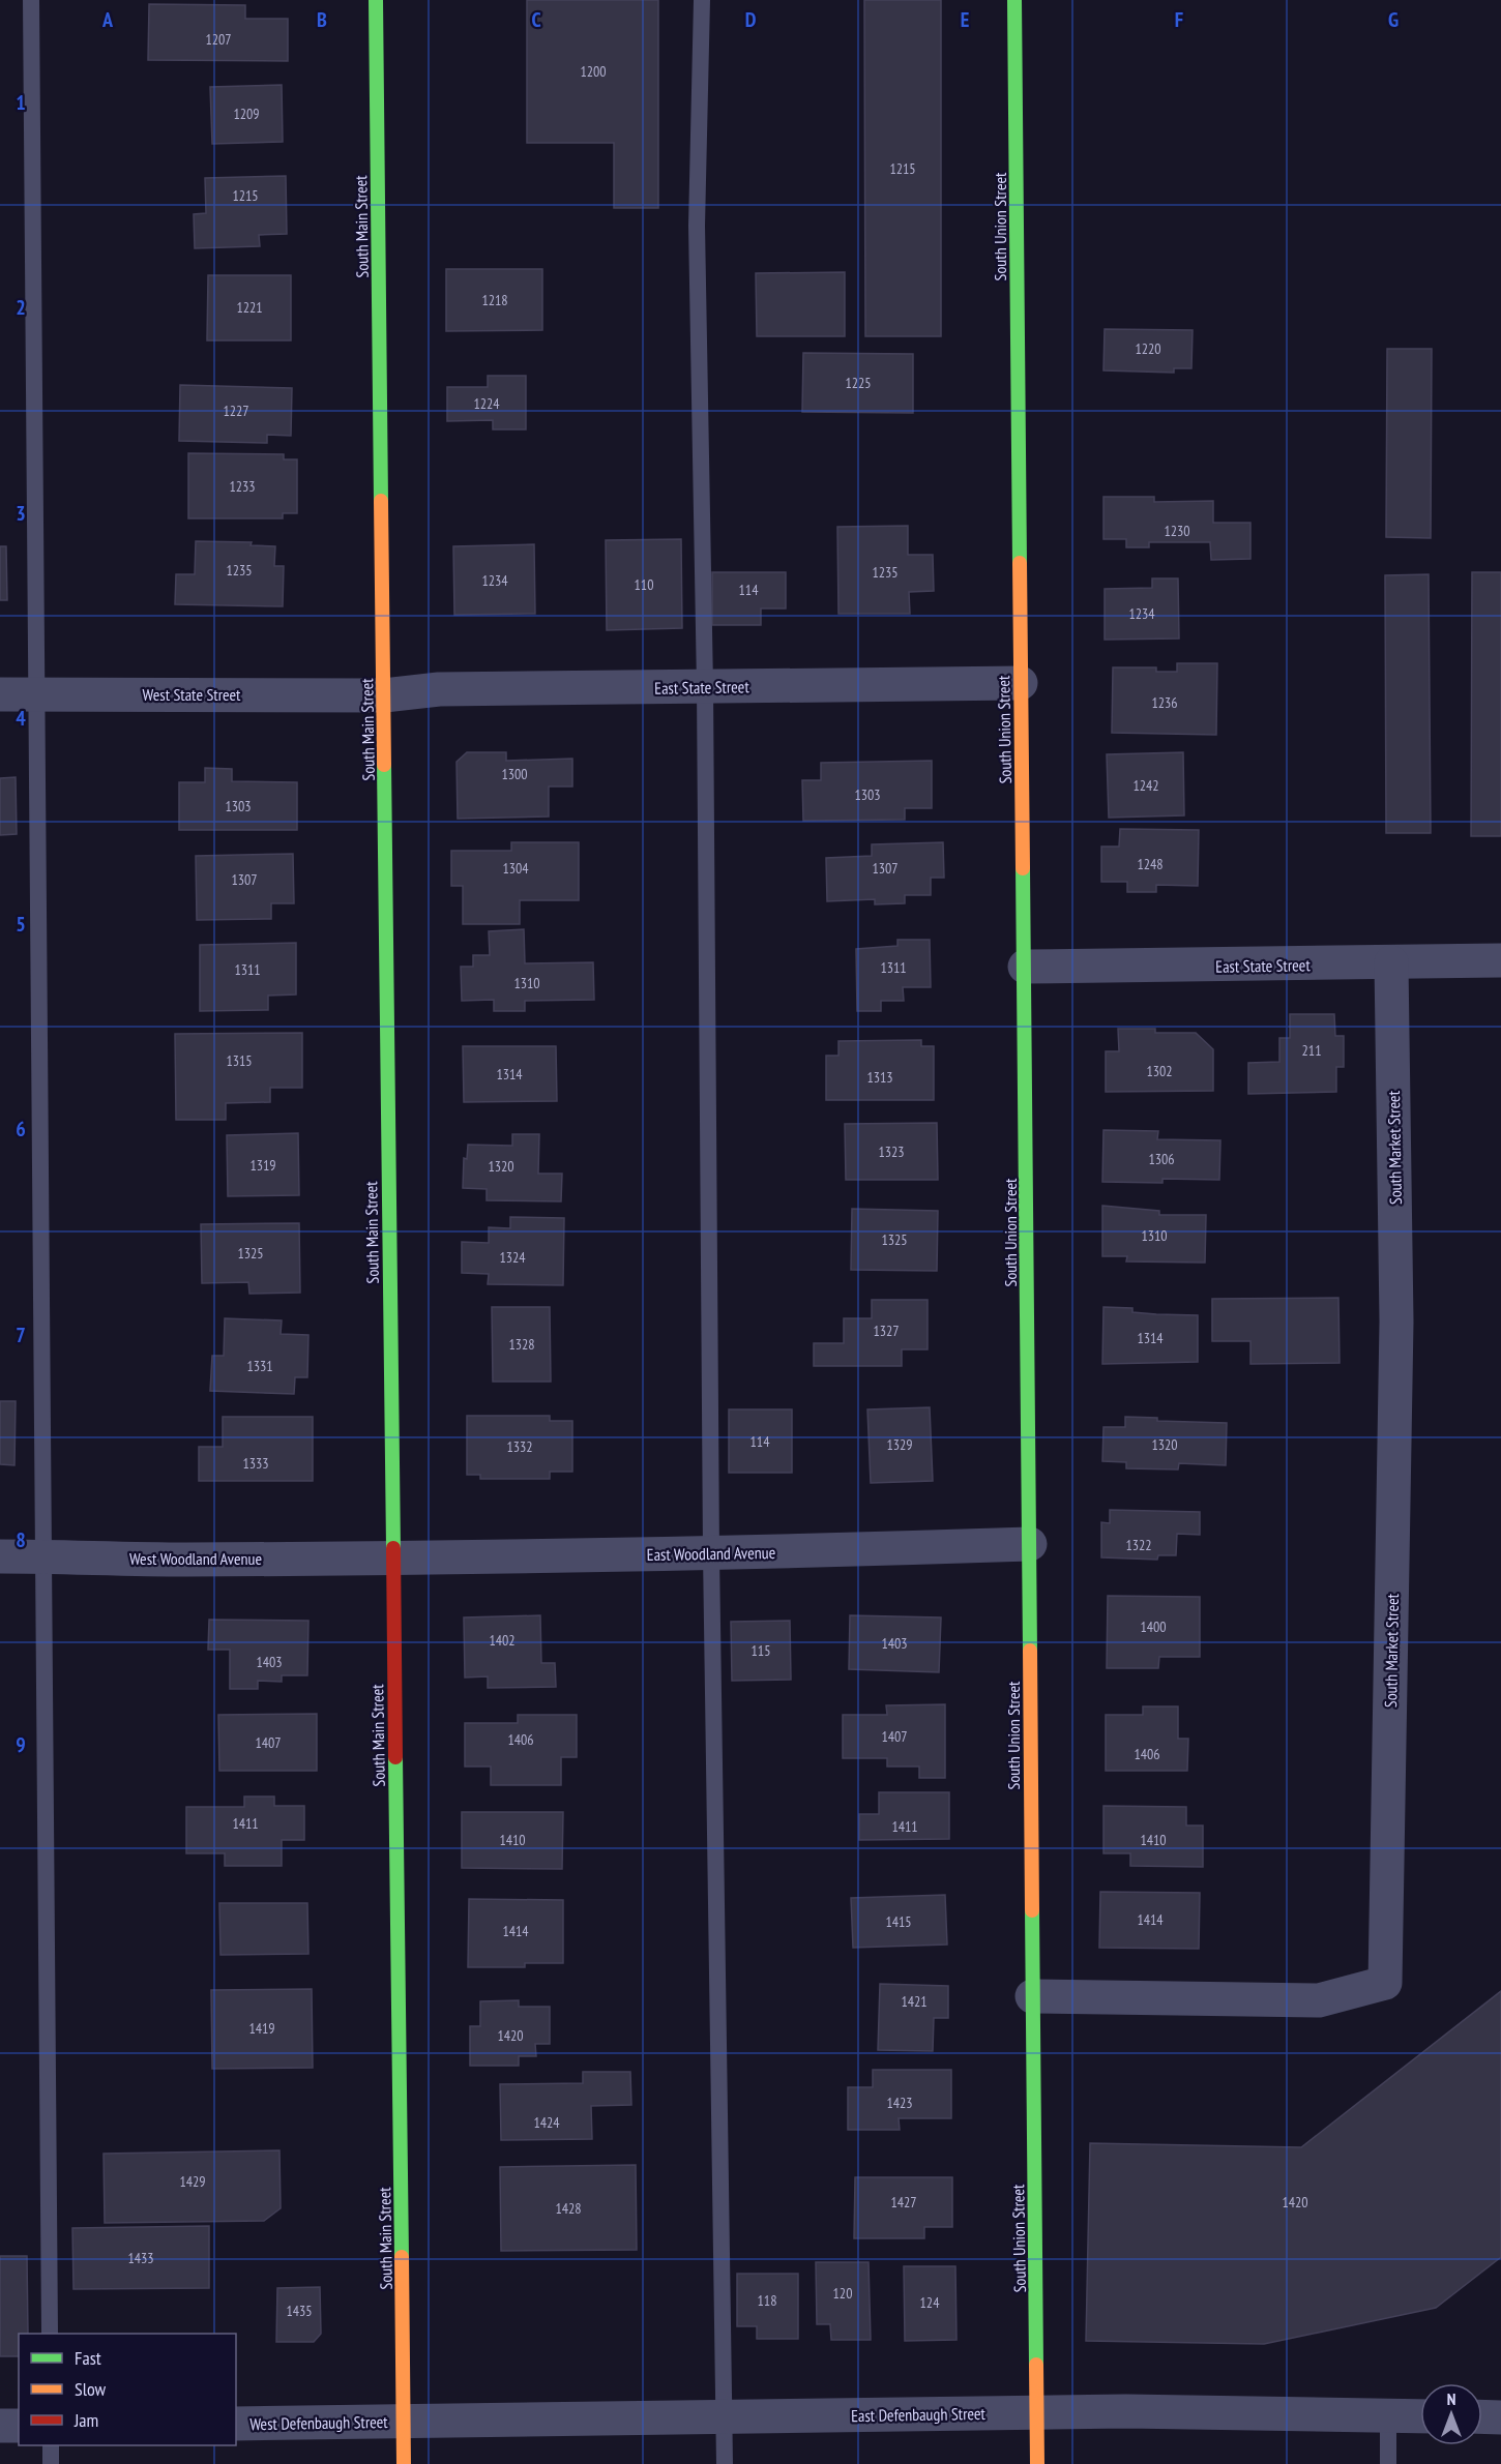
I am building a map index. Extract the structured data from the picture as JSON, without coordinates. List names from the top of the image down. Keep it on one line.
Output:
{"streets":{"street":["South Main Street","South Union Street","East State Street","West State Street","South Market Street","East Woodland Avenue","West Woodland Avenue","East Defenbaugh Street","West Defenbaugh Street"]},"crossings":[["South Main Street","East State Street"],["South Main Street","West State Street"],["South Main Street","East Woodland Avenue"],["South Main Street","West Woodland Avenue"],["South Main Street","East Defenbaugh Street"],["South Main Street","West Defenbaugh Street"],["South Union Street","East State Street"],["South Union Street","South Market Street"],["South Union Street","East Woodland Avenue"],["South Union Street","East Defenbaugh Street"],["East State Street","West State Street"],["East State Street","South Market Street"],["East Woodland Avenue","West Woodland Avenue"],["East Defenbaugh Street","West Defenbaugh Street"]],"house_numbers":["1207","1200","1209","1215","1215","1218","1221","1220","1225","1224","1227","1233","1230","1235","1235","1234","110","114","1234","1236","1300","1242","1303","1303","1248","1304","1307","1307","1311","1311","1310","211","1315","1302","1314","1313","1323","1306","1319","1320","1310","1325","1325","1324","1327","1314","1328","1331","114","1329","1320","1332","1333","1322","1400","1402","1403","115","1403","1407","1406","1407","1406","1411","1411","1410","1410","1414","1415","1414","1421","1419","1420","1423","1424","1429","1427","1420","1428","1433","120","118","124","1435"],"legend":["Fast","Slow","Jam"],"north":"top","grid":{"columns":["A","B","C","D","E","F","G"],"rows":["1","2","3","4","5","6","7","8","9"]}}
